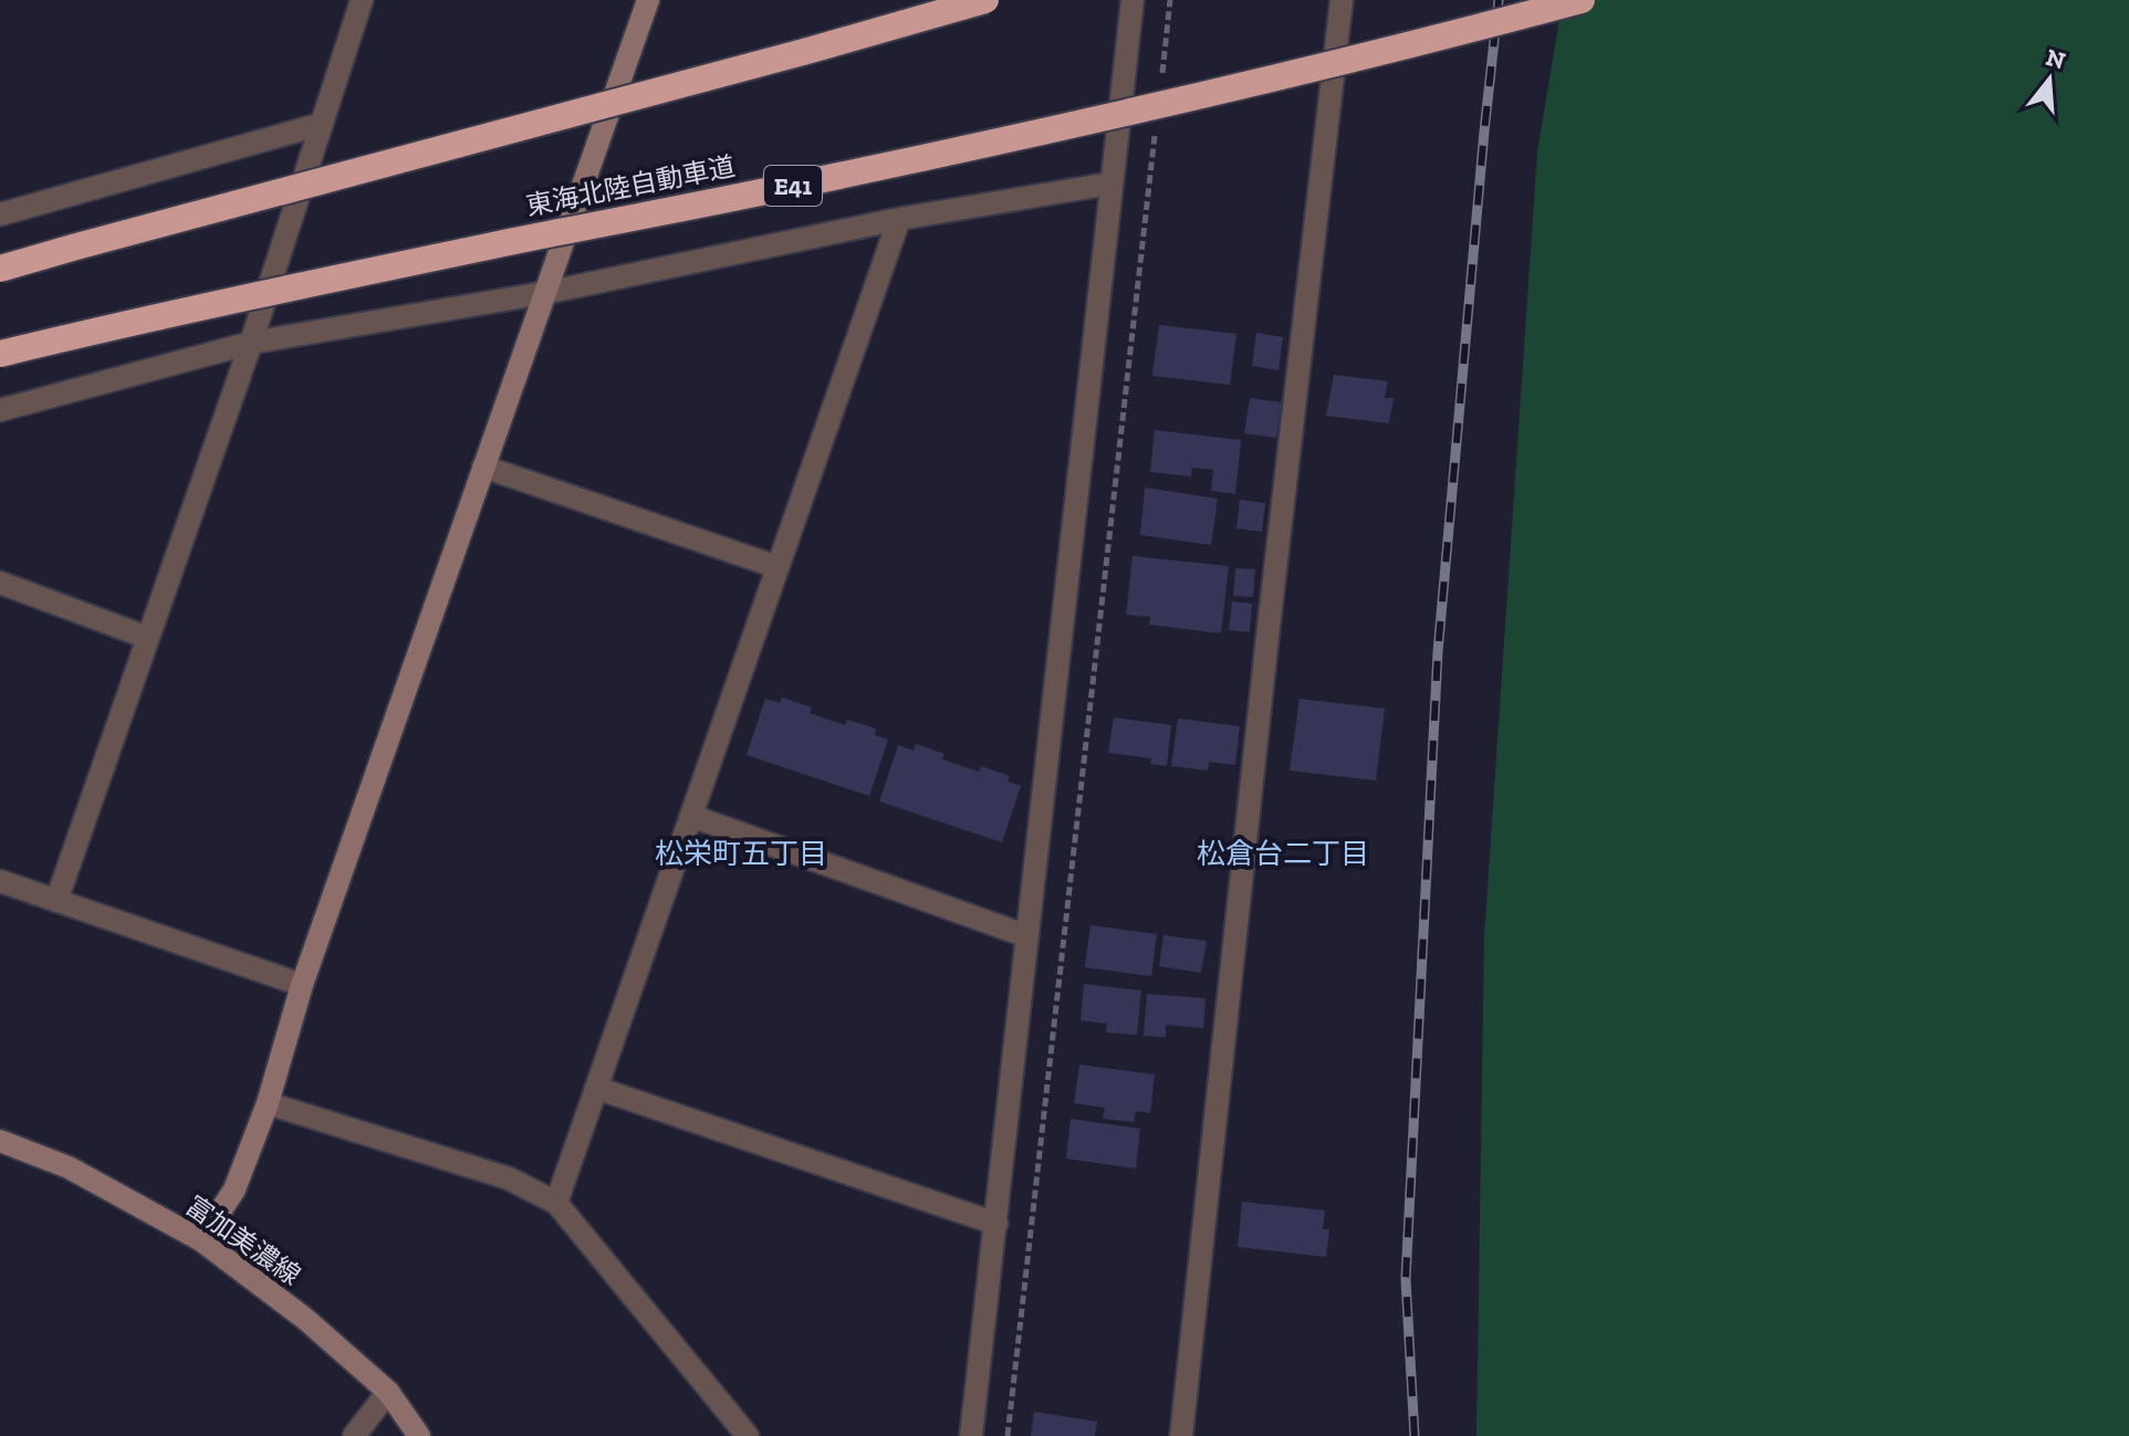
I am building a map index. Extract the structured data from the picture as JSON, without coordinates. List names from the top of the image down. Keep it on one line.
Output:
{"streets":{"highway":["東海北陸自動車道","E41"],"street":["富加美濃線"]},"districts":["松栄町五丁目","松倉台二丁目"],"north":"top"}
